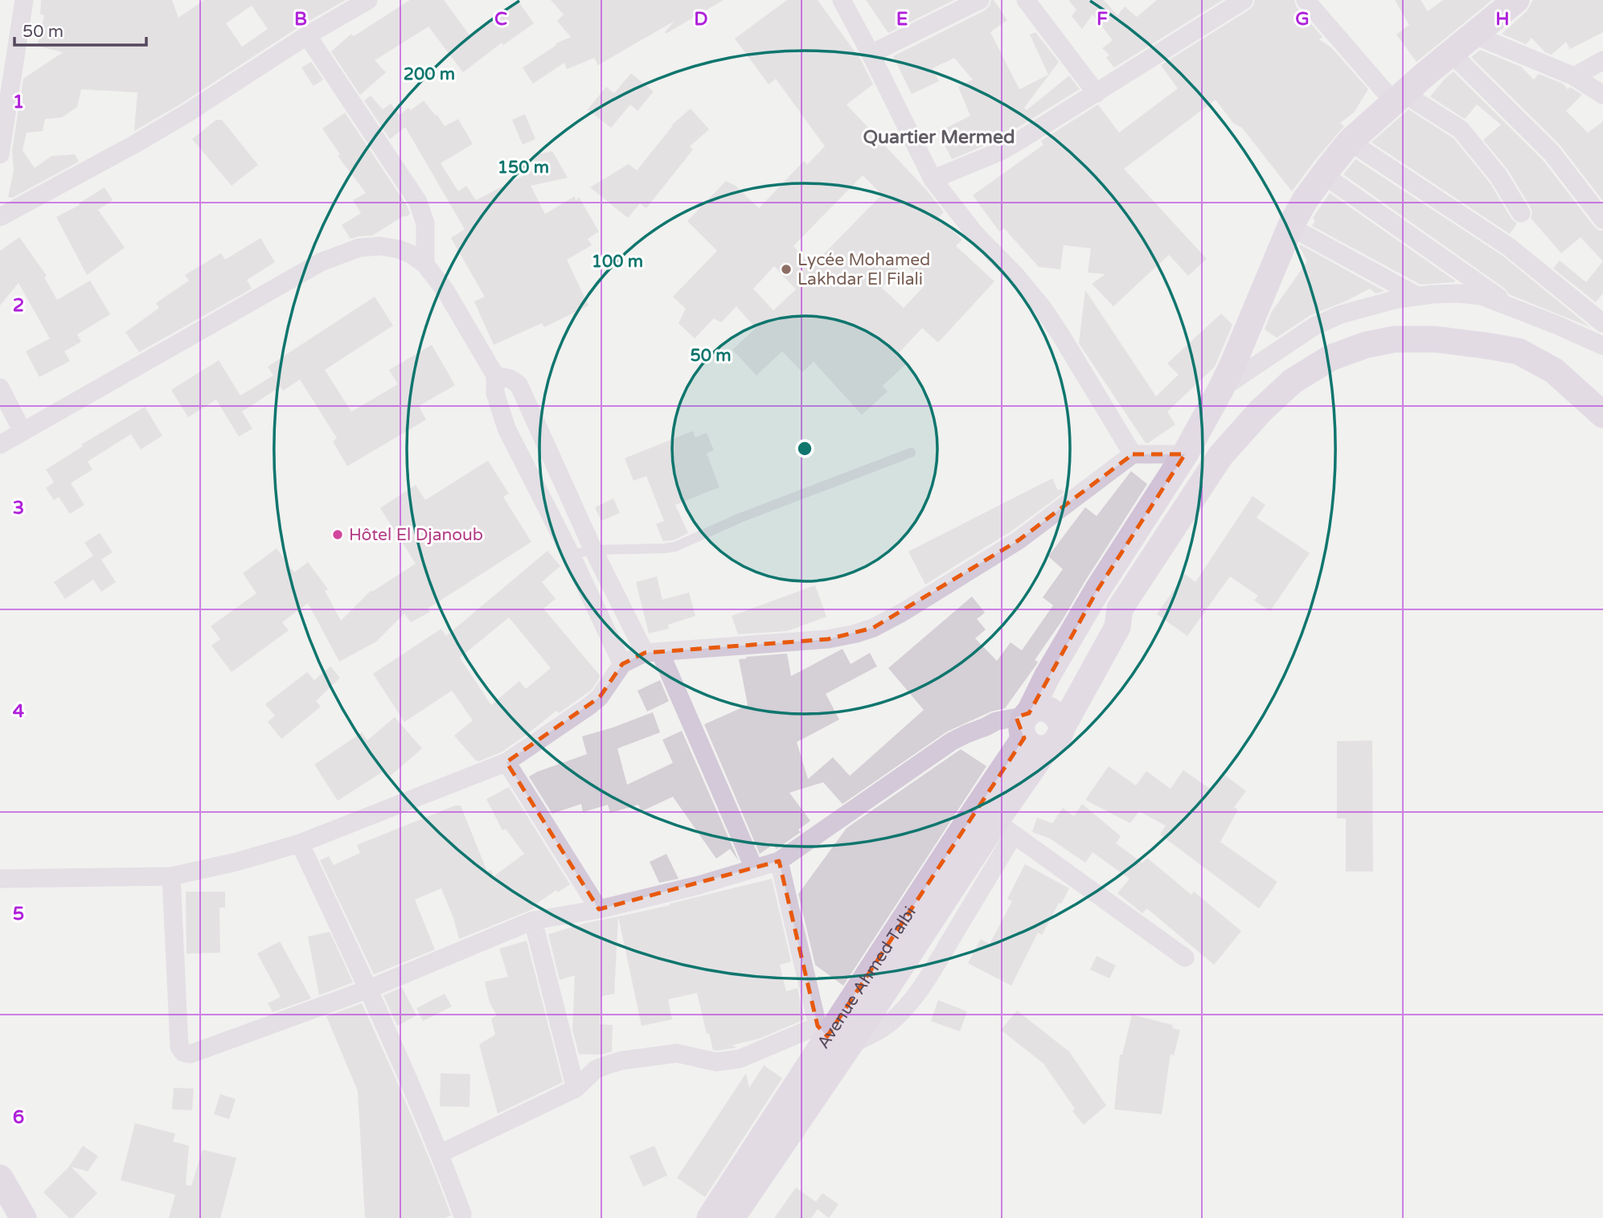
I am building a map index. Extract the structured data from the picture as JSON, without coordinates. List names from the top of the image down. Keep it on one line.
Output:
{"streets":{"main road":["Avenue Ahmed Talbi"]},"districts":["Quartier Mermed"],"places":["Lycée Mohamed Lakhdar El Filali","Hôtel El Djanoub"],"scale_bar":"50 m","grid":{"columns":["B","C","D","E","F","G","H"],"rows":["1","2","3","4","5","6"]},"rings":["200 m","150 m","100 m","50 m"]}
